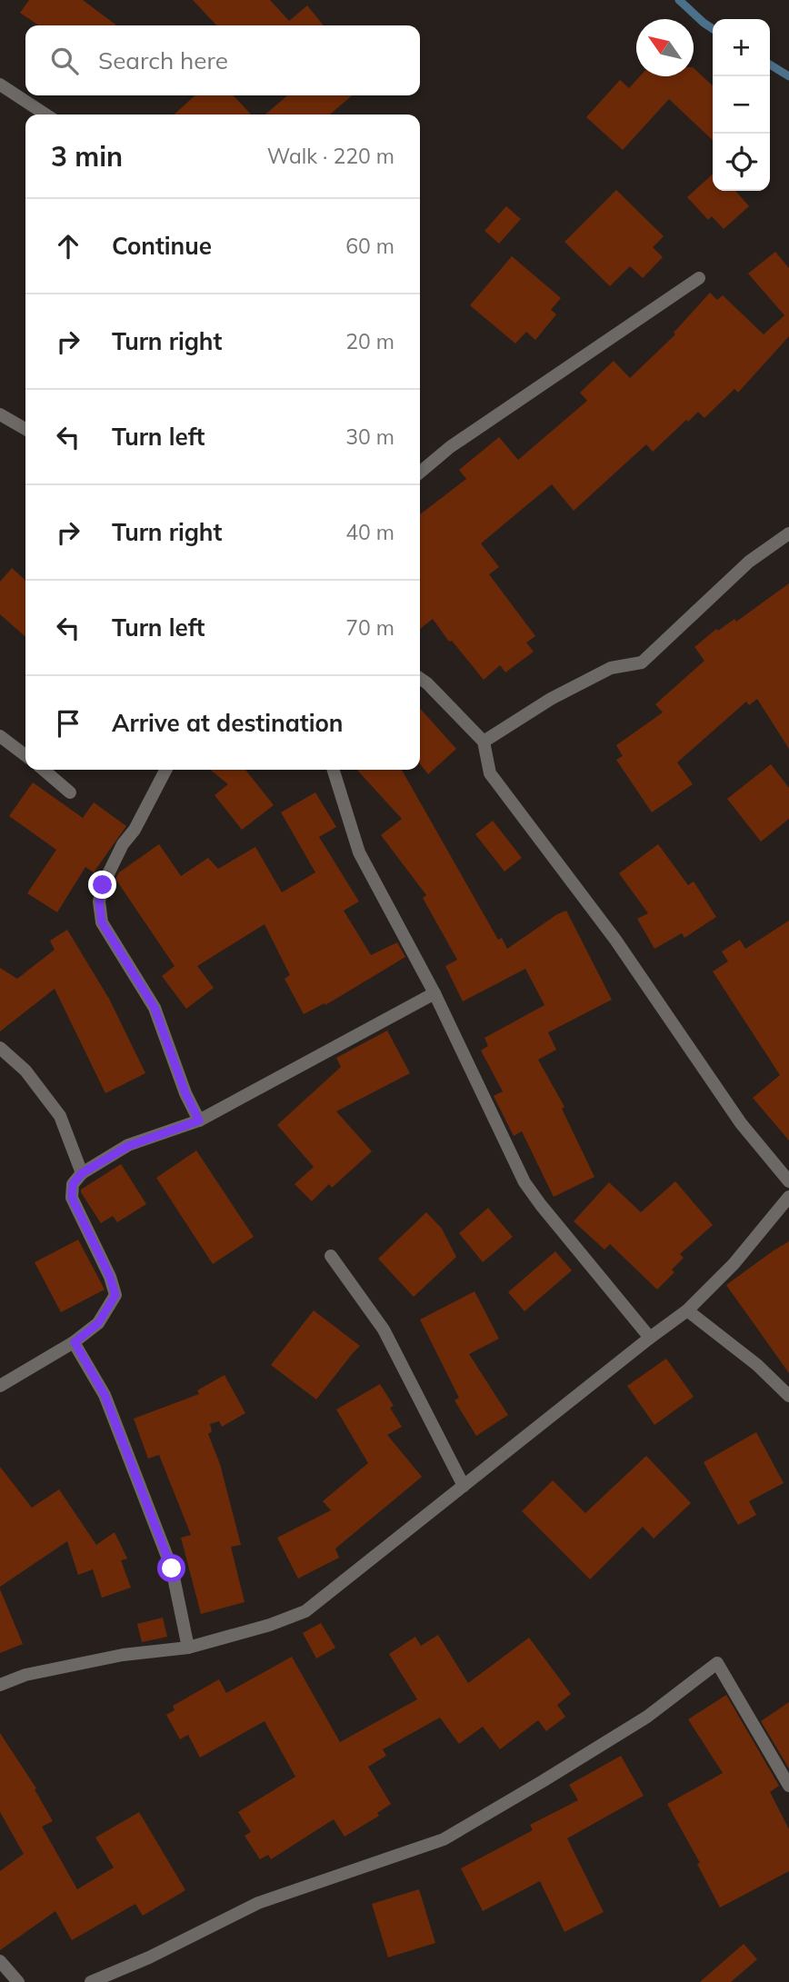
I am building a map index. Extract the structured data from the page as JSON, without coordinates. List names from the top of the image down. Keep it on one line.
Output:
{"north":"top left","page":{"map_buttons":["+","−"],"search":"Search here","heading":["3 min","Walk · 220 m"],"list":[["Continue","60 m"],["Turn right","20 m"],["Turn left","30 m"],["Turn right","40 m"],["Turn left","70 m"],"Arrive at destination"]}}
